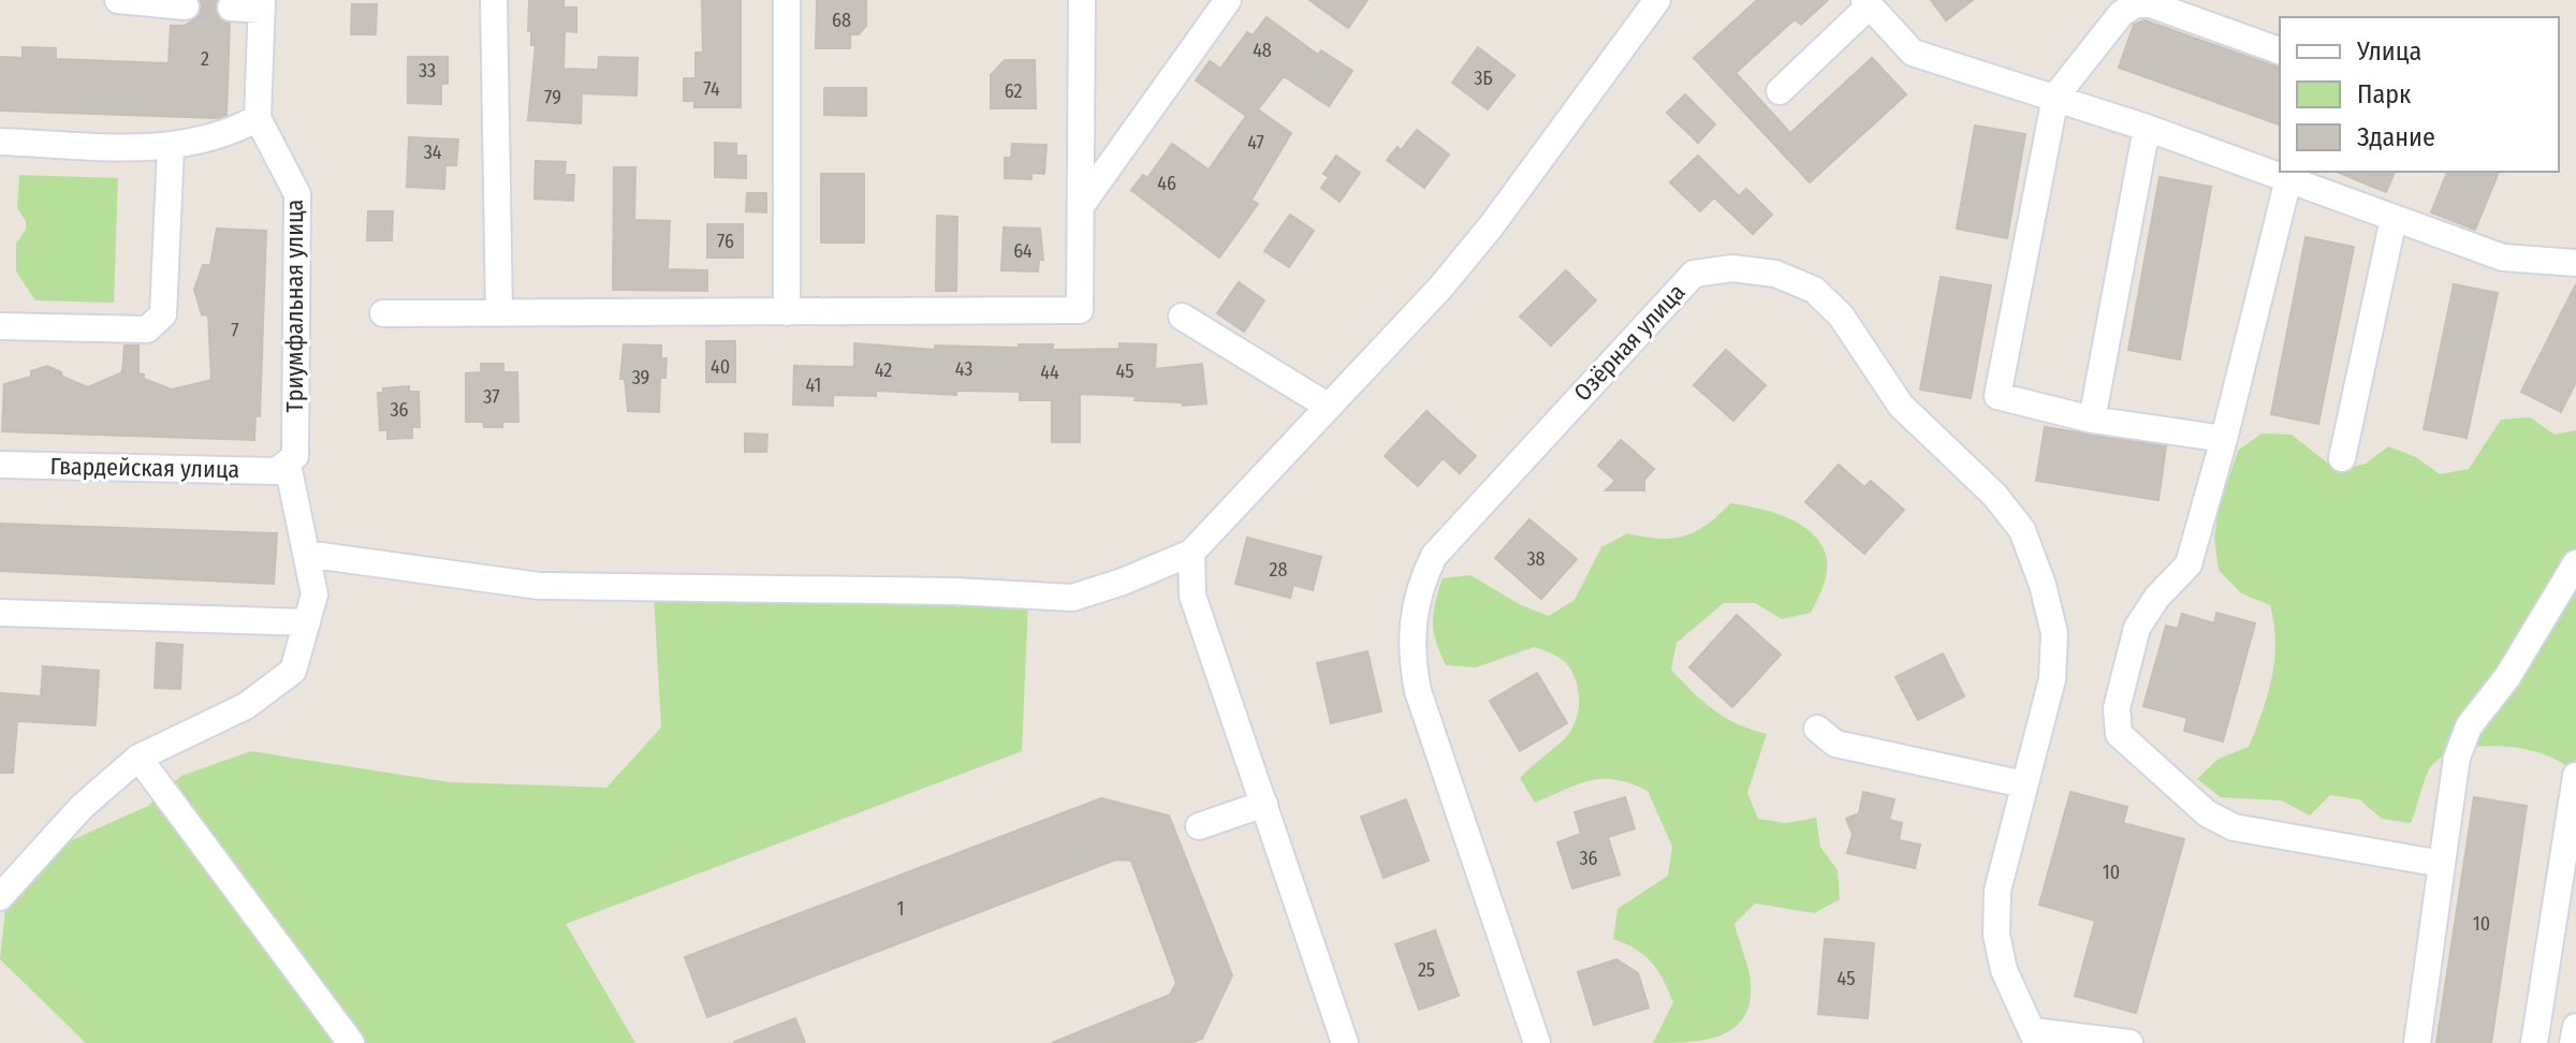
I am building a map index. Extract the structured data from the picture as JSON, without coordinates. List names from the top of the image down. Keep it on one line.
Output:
{"streets":{"street":["Триумфальная улица","Озёрная улица","Гвардейская улица"]},"crossings":[["Триумфальная улица","Гвардейская улица"]],"house_numbers":["68","48","2","33","3Б","74","62","79","47","34","46","76","64","7","40","43","42","45","44","39","41","37","36","38","28","36","10","1","10","25","45"],"legend":["Улица","Парк","Здание"]}
